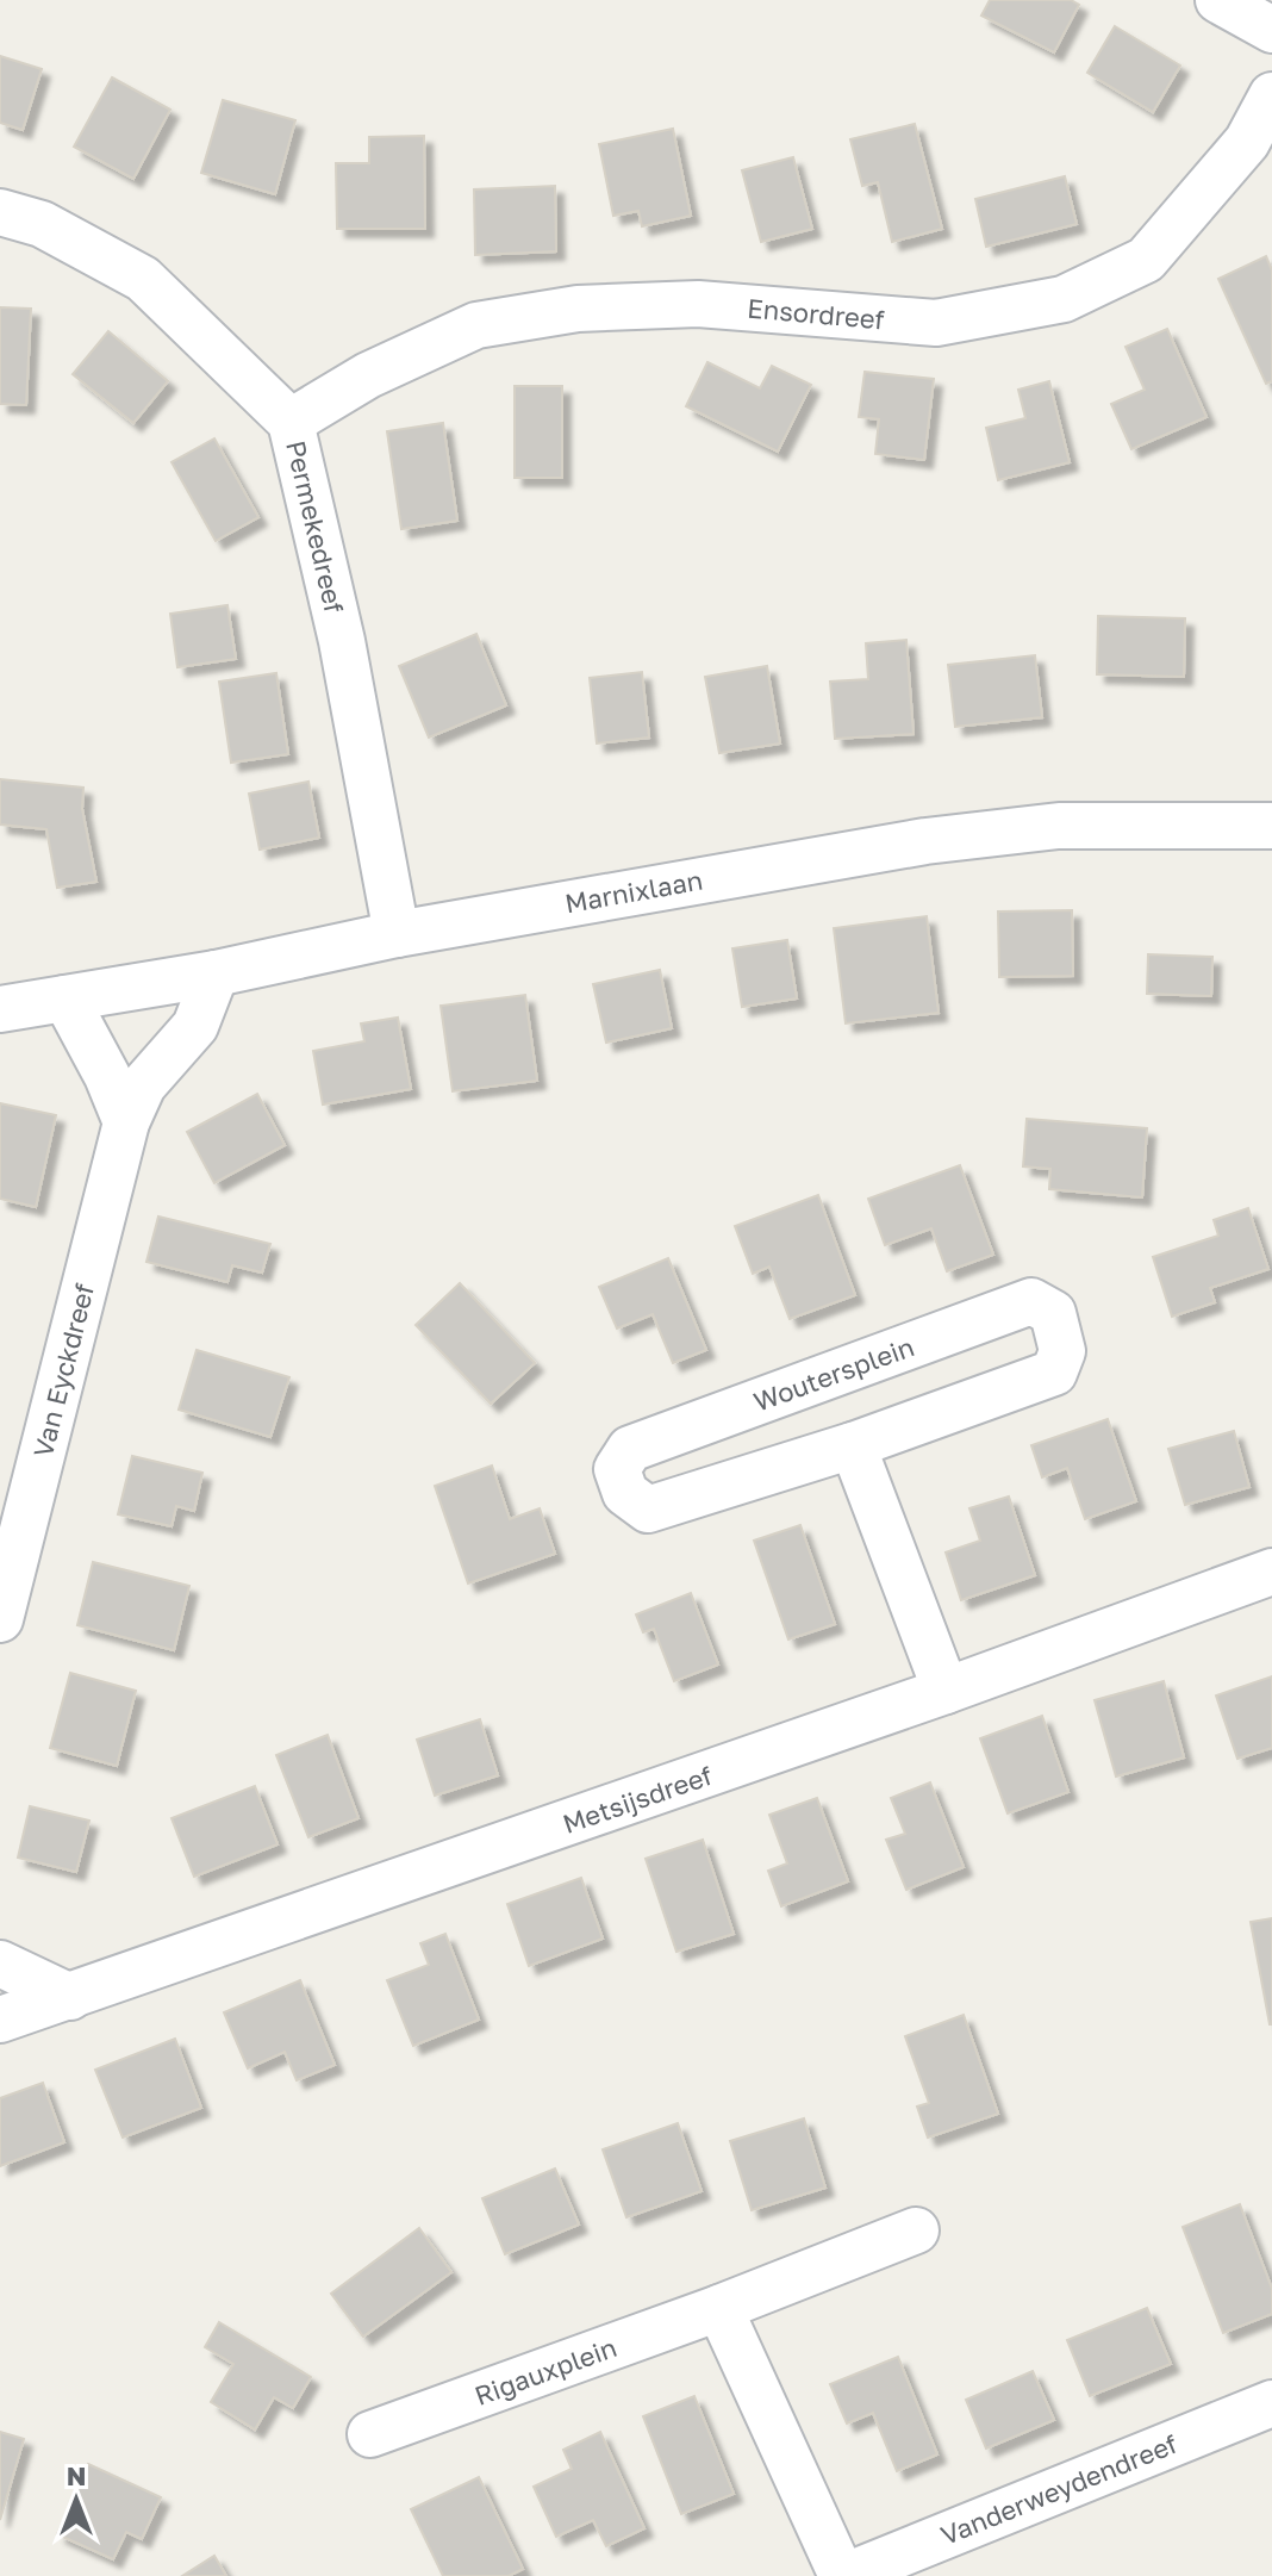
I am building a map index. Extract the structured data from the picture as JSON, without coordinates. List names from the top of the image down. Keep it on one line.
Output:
{"streets":{"street":["Ensordreef","Permekedreef","Marnixlaan","Van Eyckdreef","Woutersplein","Metsijsdreef","Rigauxplein","Vanderweydendreef"]},"crossings":[["Ensordreef","Permekedreef"],["Permekedreef","Marnixlaan"],["Marnixlaan","Van Eyckdreef"]],"north":"top"}
